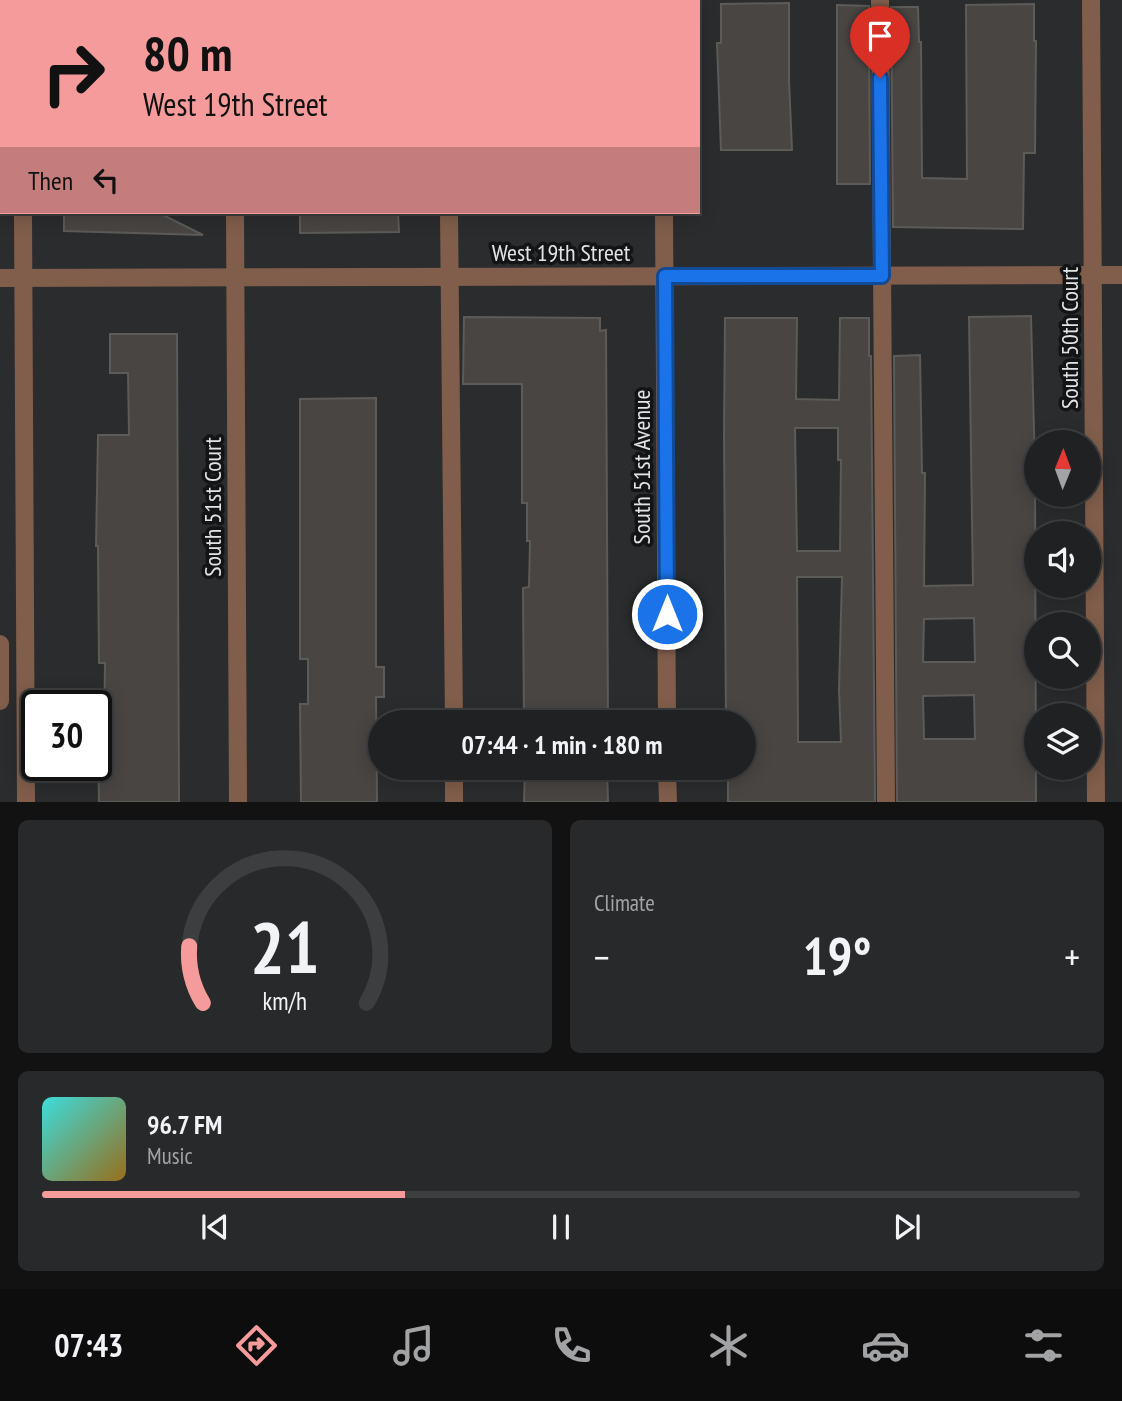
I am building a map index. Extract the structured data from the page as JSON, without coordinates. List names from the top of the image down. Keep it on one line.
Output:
{"streets":{"street":["West 19th Street","South 50th Court","South 51st Avenue","South 51st Court"]},"crossings":[["West 19th Street","South 50th Court"],["West 19th Street","South 51st Avenue"],["West 19th Street","South 51st Court"]],"north":"top","page":{"turn":["80 m","West 19th Street"],"then":"Then","limit":"30","trip":"07:44 · 1 min · 180 m","tile":"Climate","heat":["−","19°","+"],"song":["96.7 FM","Music"],"tabs":"07:43","gauge":["21","km/h"]}}
